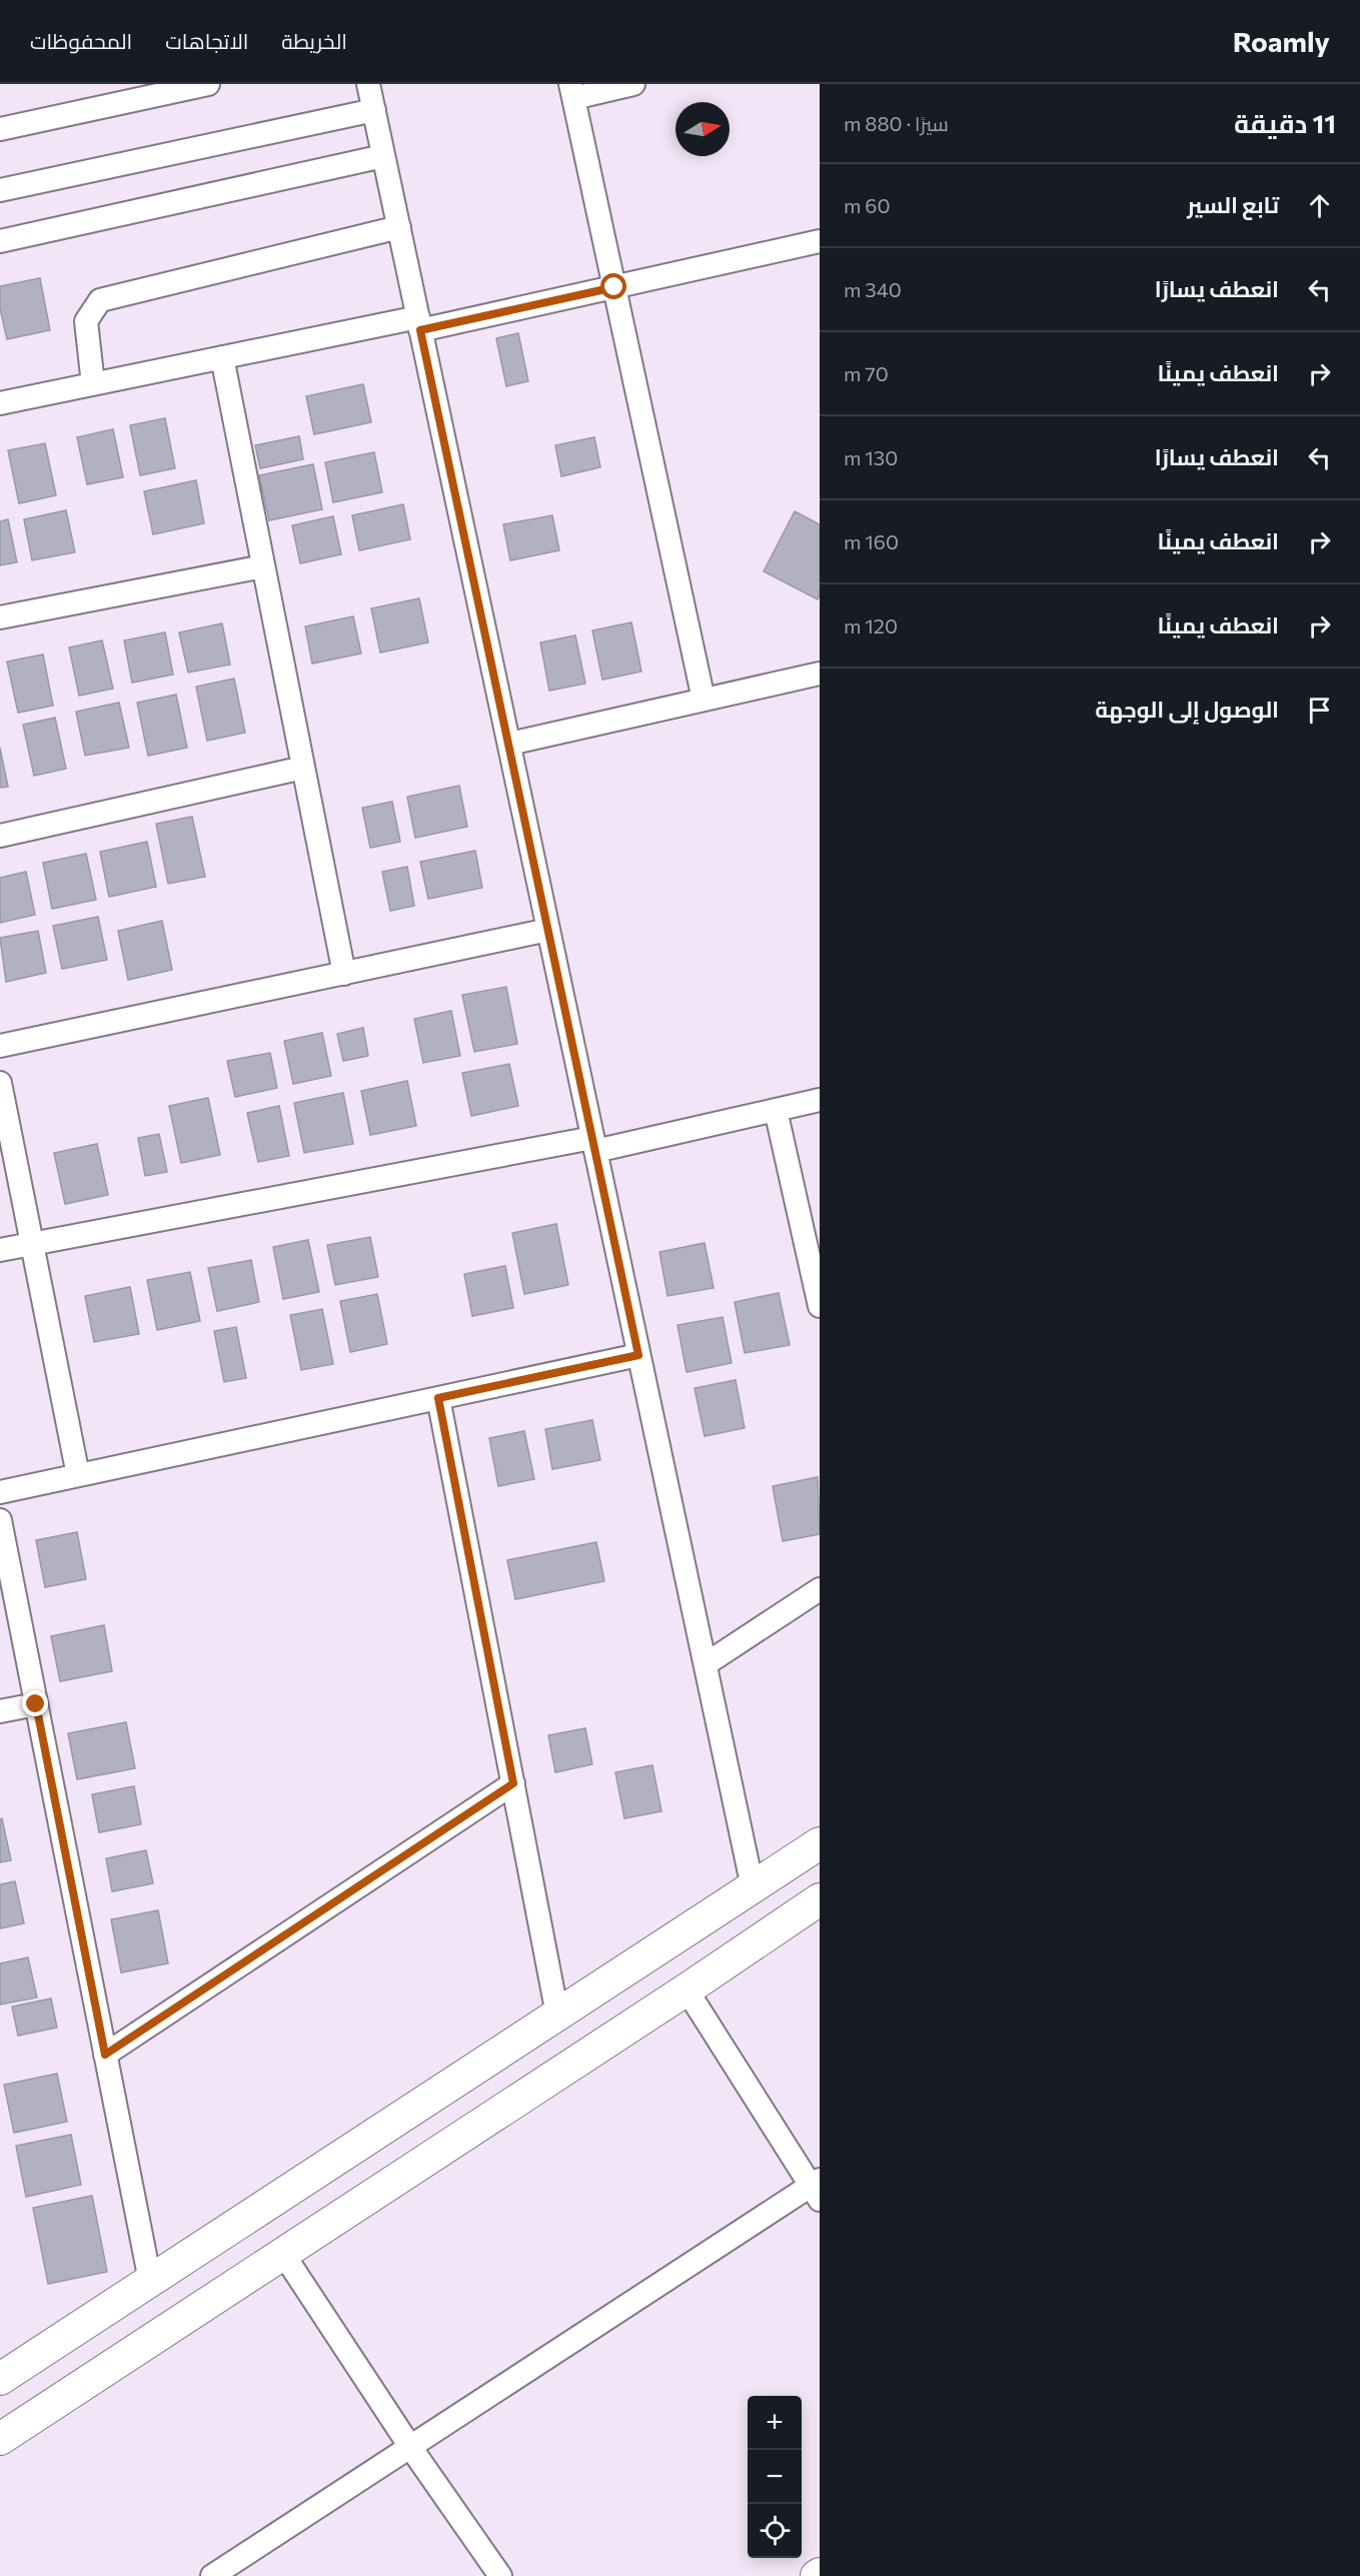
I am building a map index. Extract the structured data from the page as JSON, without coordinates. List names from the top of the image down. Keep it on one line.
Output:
{"north":"right","page":{"header":"Roamly","nav":["الخريطة","الاتجاهات","المحفوظات"],"heading":["11 دقيقة","سيرًا · 880 m"],"list":[["تابع السير","60 m"],["انعطف يسارًا","340 m"],["انعطف يمينًا","70 m"],["انعطف يسارًا","130 m"],["انعطف يمينًا","160 m"],["انعطف يمينًا","120 m"],"الوصول إلى الوجهة"],"map_buttons":["+","−"]}}
